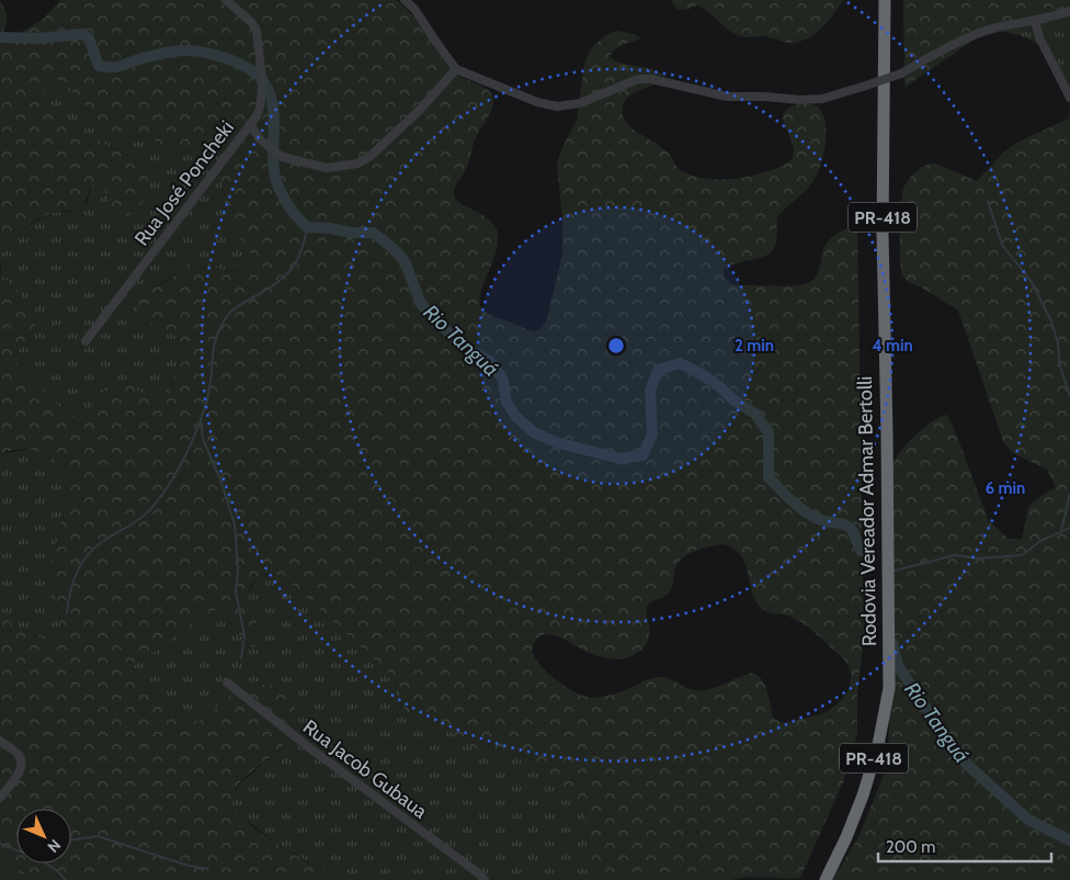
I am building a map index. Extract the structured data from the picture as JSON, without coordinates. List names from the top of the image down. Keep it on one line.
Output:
{"streets":{"highway":["PR-418","Rodovia Vereador Admar Bertolli"],"street":["Rua José Poncheki","Rua Jacob Gubaua"]},"water":["Rio Tanguá"],"scale_bar":"200 m","north":"bottom right","rings":["2 min","4 min","6 min"]}
